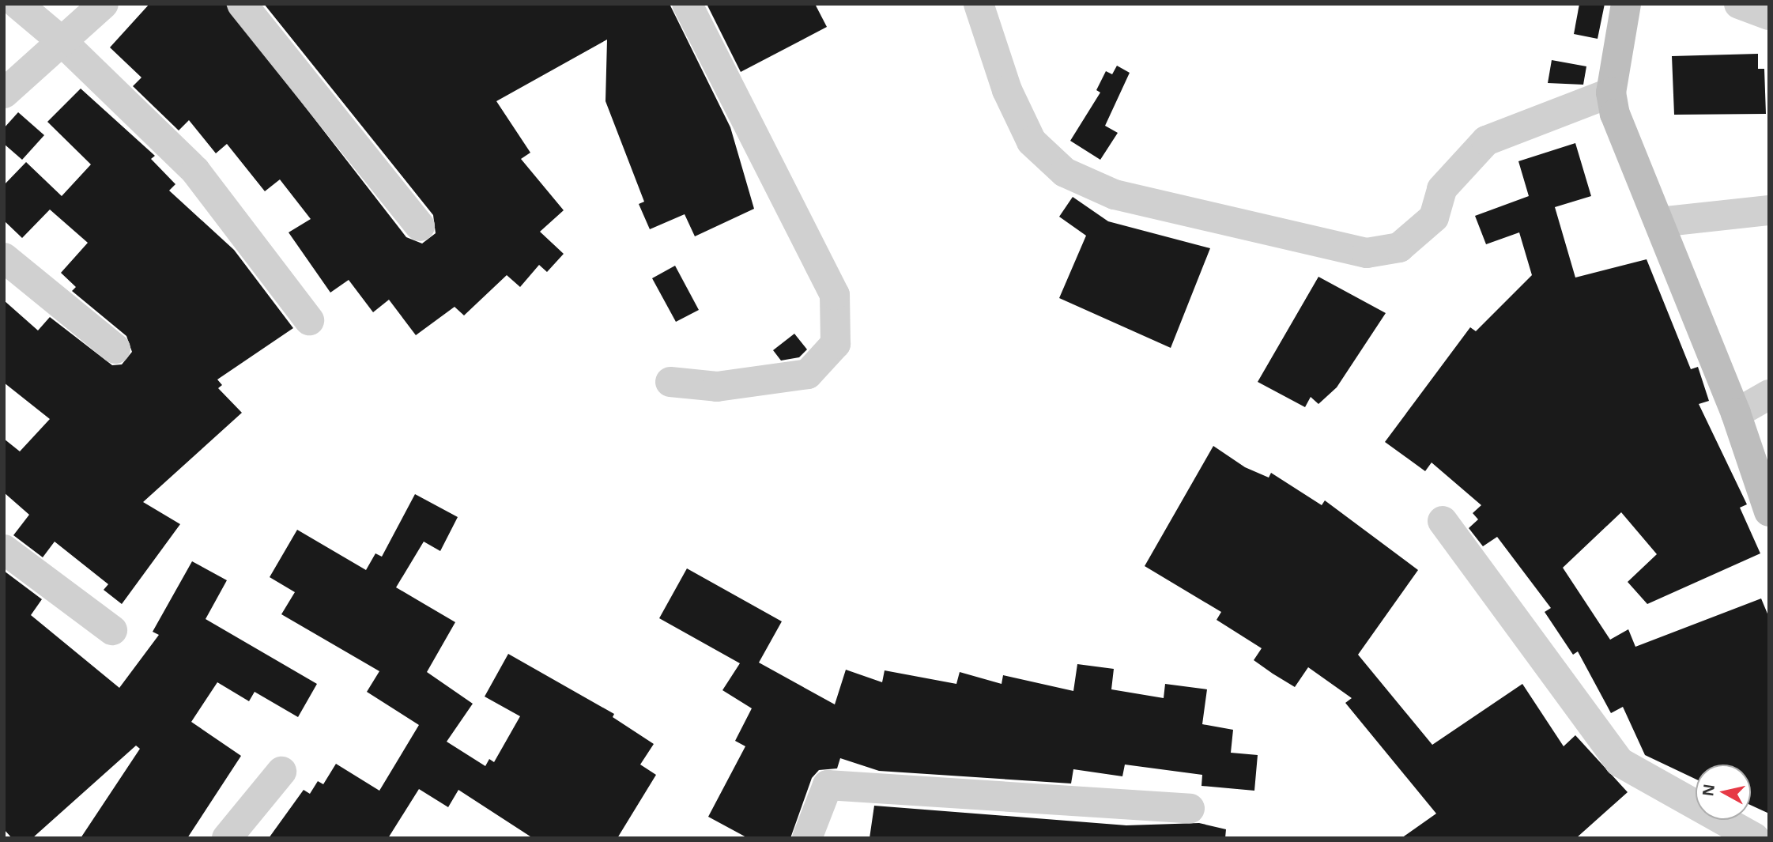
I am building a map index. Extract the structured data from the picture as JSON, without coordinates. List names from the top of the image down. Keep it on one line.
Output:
{"north":"left"}
